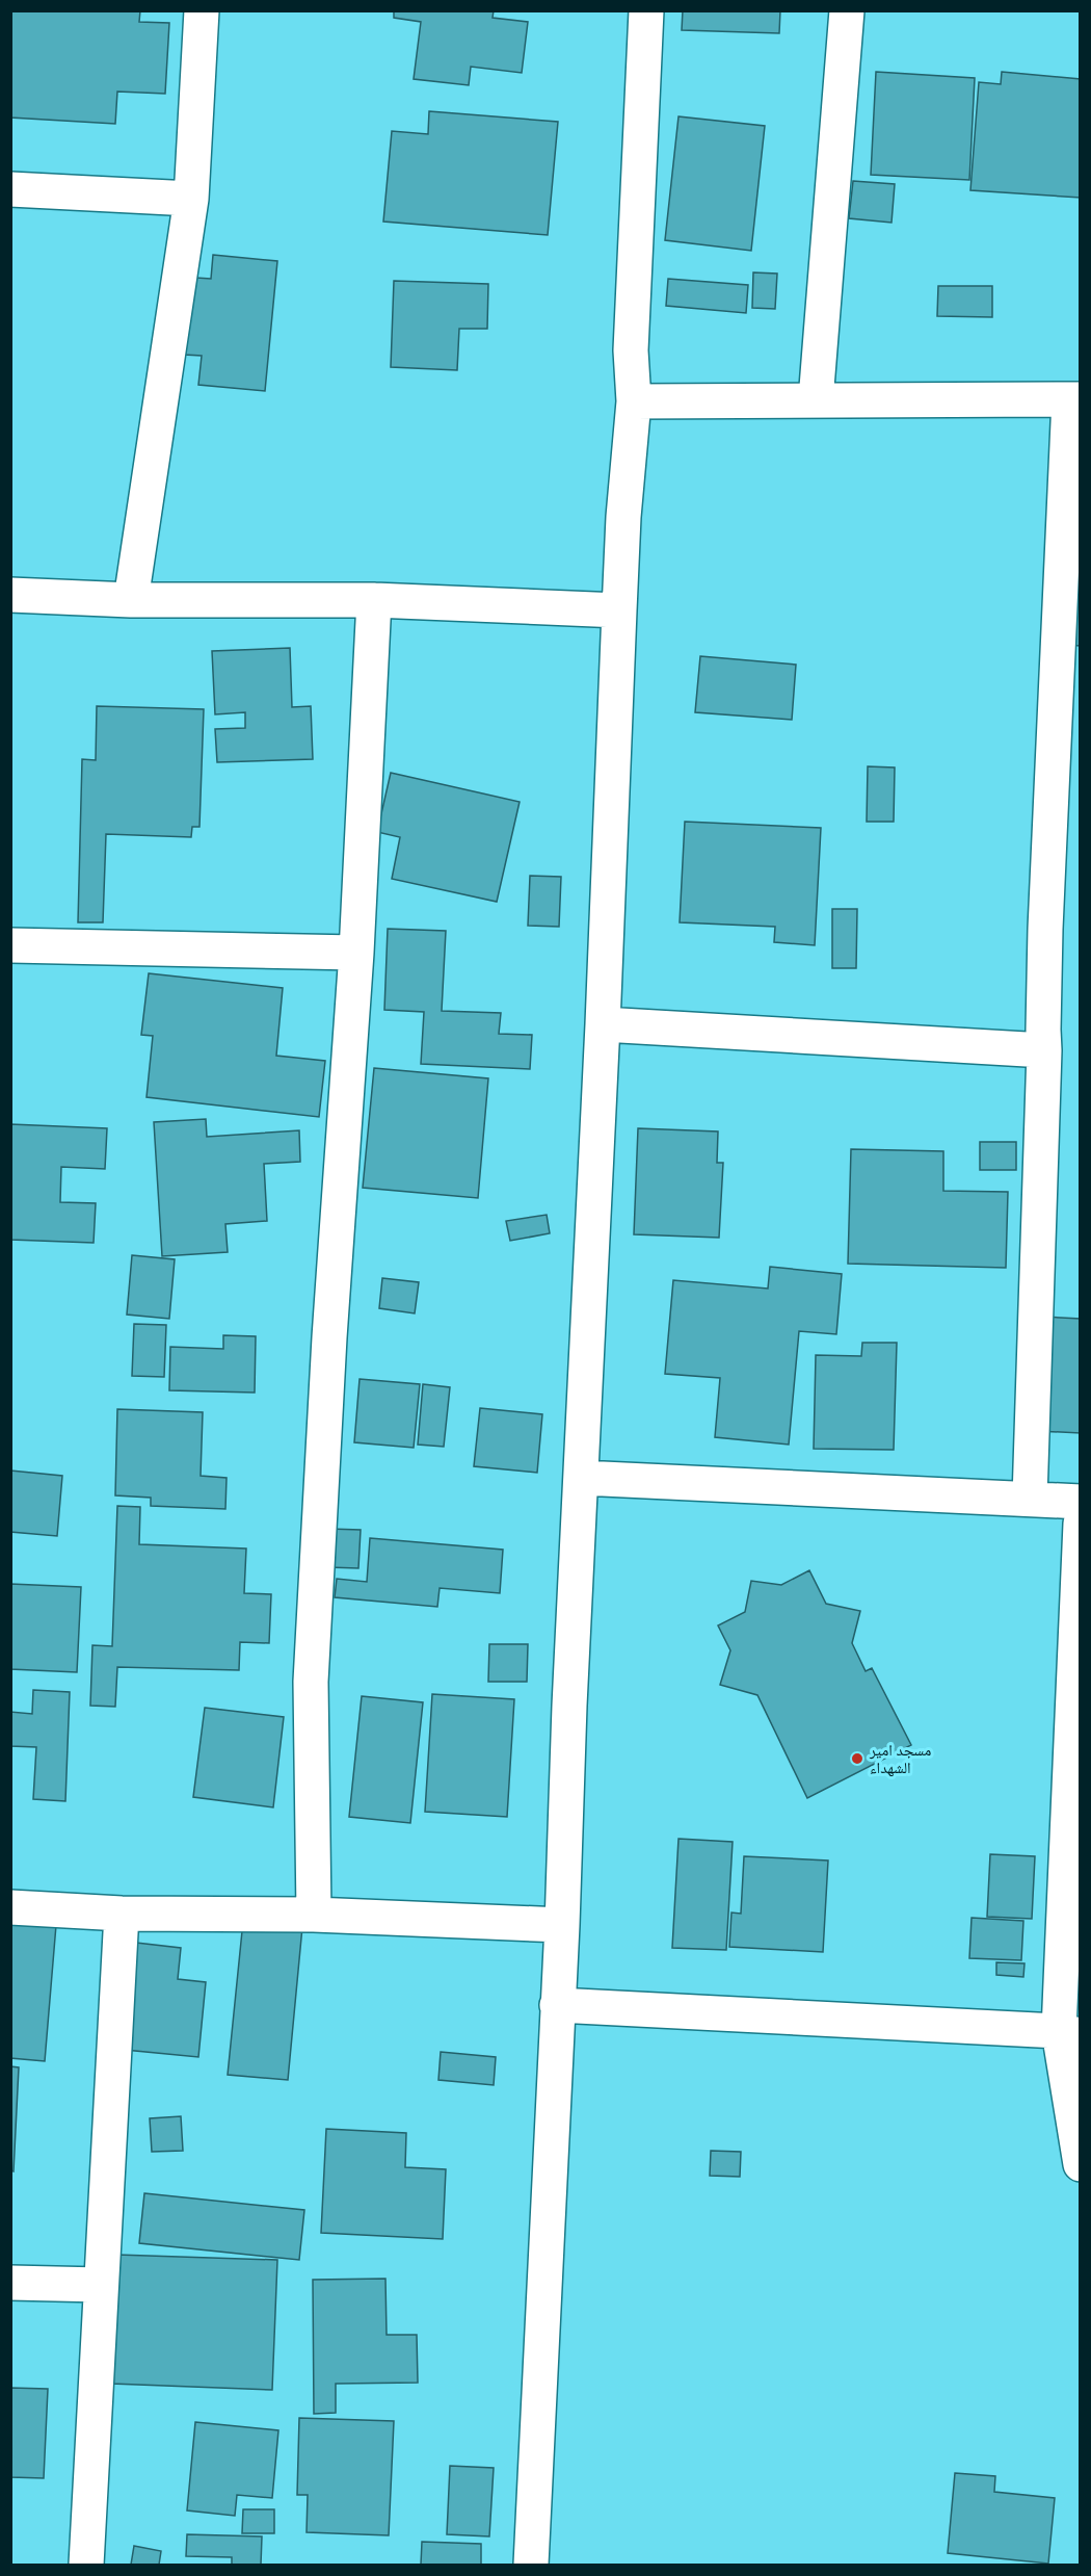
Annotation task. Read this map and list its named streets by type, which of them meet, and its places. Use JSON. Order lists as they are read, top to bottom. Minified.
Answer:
{"places":["مسجد امير الشهداء"]}
